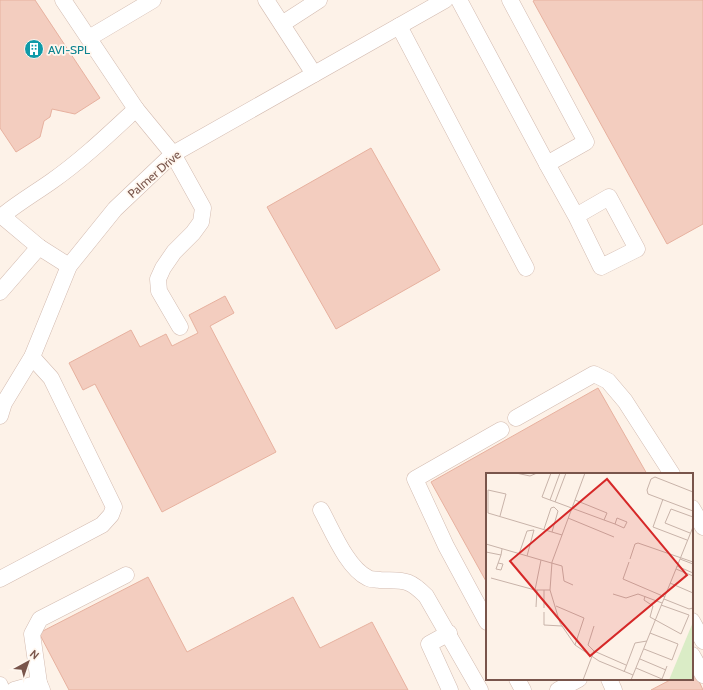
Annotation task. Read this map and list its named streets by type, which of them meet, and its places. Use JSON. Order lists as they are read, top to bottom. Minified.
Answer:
{"streets":{"street":["Palmer Drive"]},"places":{"building":["AVI-SPL"]},"north":"top right"}
